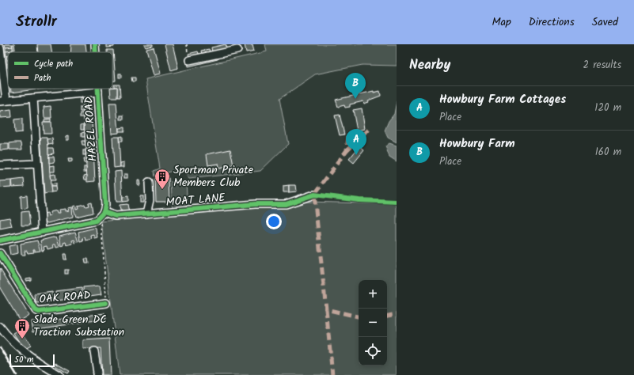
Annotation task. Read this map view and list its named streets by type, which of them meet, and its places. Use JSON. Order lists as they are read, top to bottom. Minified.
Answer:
{"streets":{"street":["HAZEL ROAD","MOAT LANE","OAK ROAD"]},"crossings":[["HAZEL ROAD","MOAT LANE"]],"places":{"building":["Sportman Private Members Club","Slade Green DC Traction Substation"]},"legend":["Cycle path","Path"],"scale_bar":"50 m","page":{"header":"Strollr","nav":["Map","Directions","Saved"],"heading":["Nearby","2 results"],"pins":["B","A"],"list":[{"mark":"A","name":"Howbury Farm Cottages","note":"Place","value":"120 m"},{"mark":"B","name":"Howbury Farm","note":"Place","value":"160 m"}],"map_buttons":["+","−"],"scale":"50 m"}}
